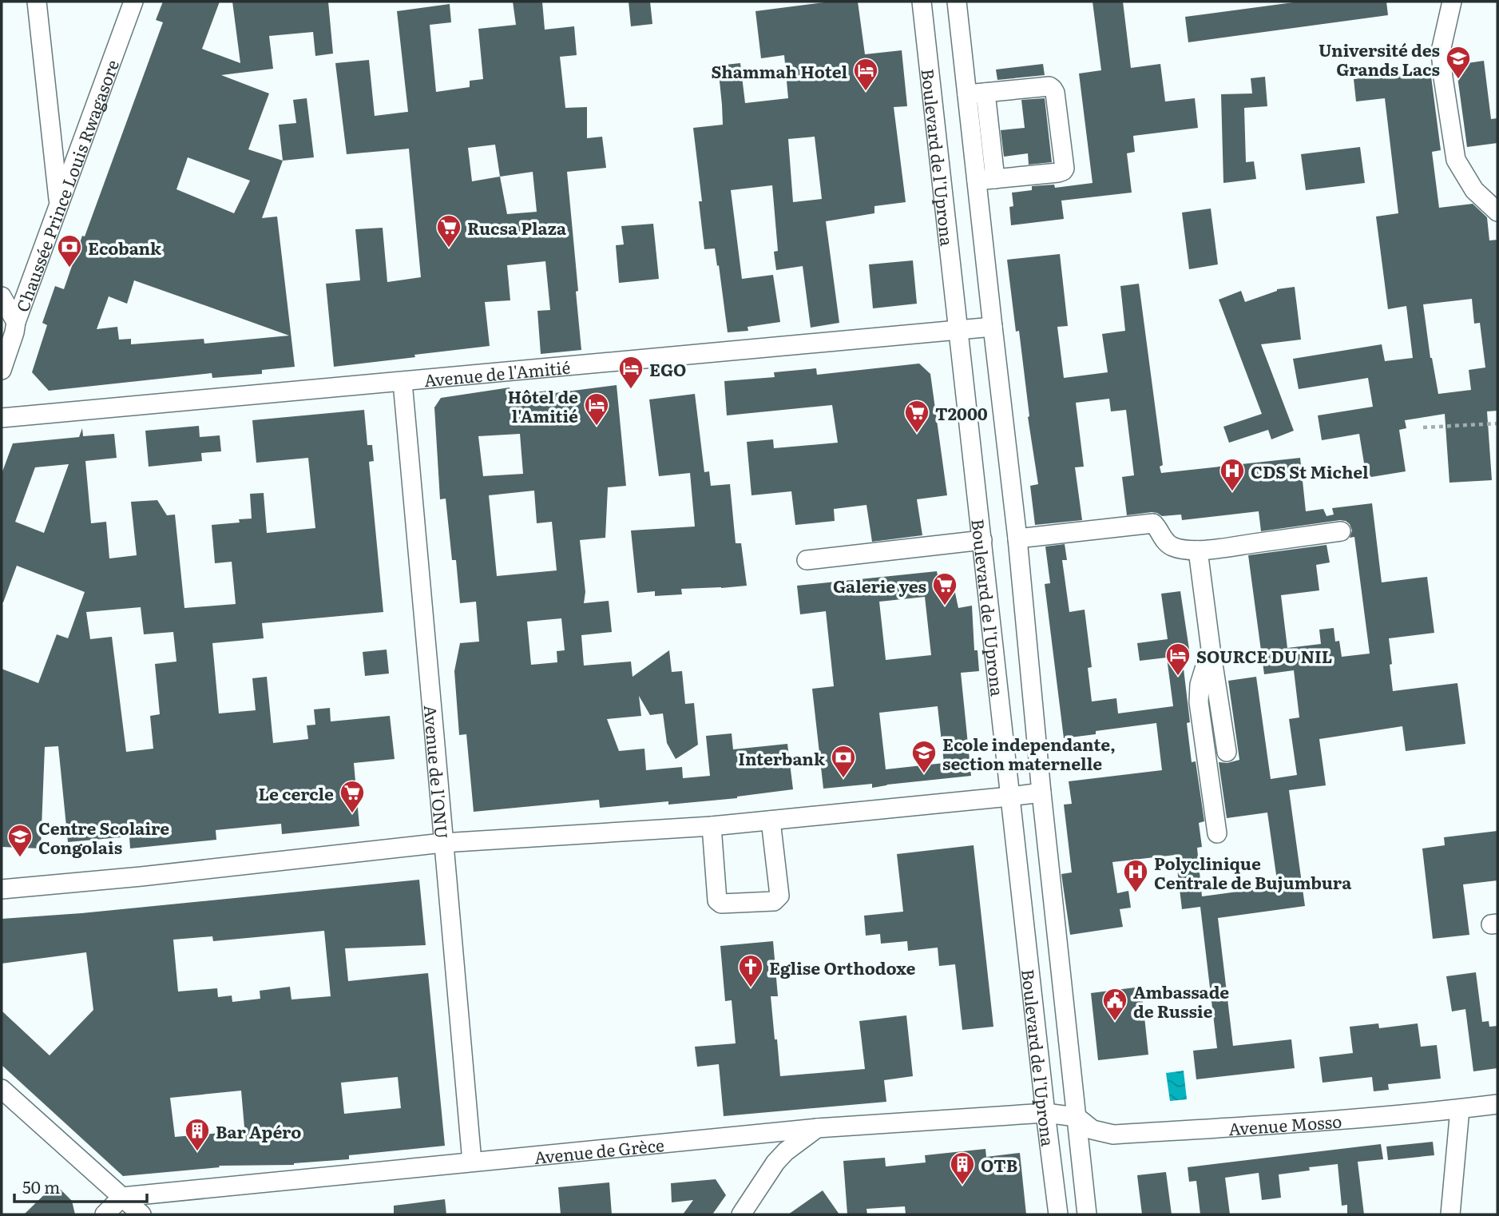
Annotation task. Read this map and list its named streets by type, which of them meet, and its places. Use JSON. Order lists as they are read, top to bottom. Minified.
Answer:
{"streets":{"street":["Boulevard de l'Uprona","Chaussée Prince Louis Rwagasore","Avenue de l'Amitié","Avenue de l'ONU","Avenue Mosso","Avenue de Grèce"]},"crossings":[["Boulevard de l'Uprona","Avenue de l'Amitié"],["Boulevard de l'Uprona","Avenue Mosso"],["Boulevard de l'Uprona","Avenue de Grèce"],["Avenue de l'Amitié","Avenue de l'ONU"],["Avenue de l'ONU","Avenue de Grèce"],["Avenue Mosso","Avenue de Grèce"]],"places":{"school or university":["Université des Grands Lacs","Ecole independante, section maternelle","Centre Scolaire Congolais"],"hotel":["Shammah Hotel","EGO","Hôtel de l'Amitié","SOURCE DU NIL"],"supermarket":["Rucsa Plaza","T2000","Galerie yes","Le cercle"],"bank":["Ecobank","Interbank"],"hospital":["CDS St Michel","Polyclinique Centrale de Bujumbura"],"church":["Eglise Orthodoxe"],"public building":["Ambassade de Russie"],"building":["Bar Apéro","OTB"]},"scale_bar":"50 m"}
